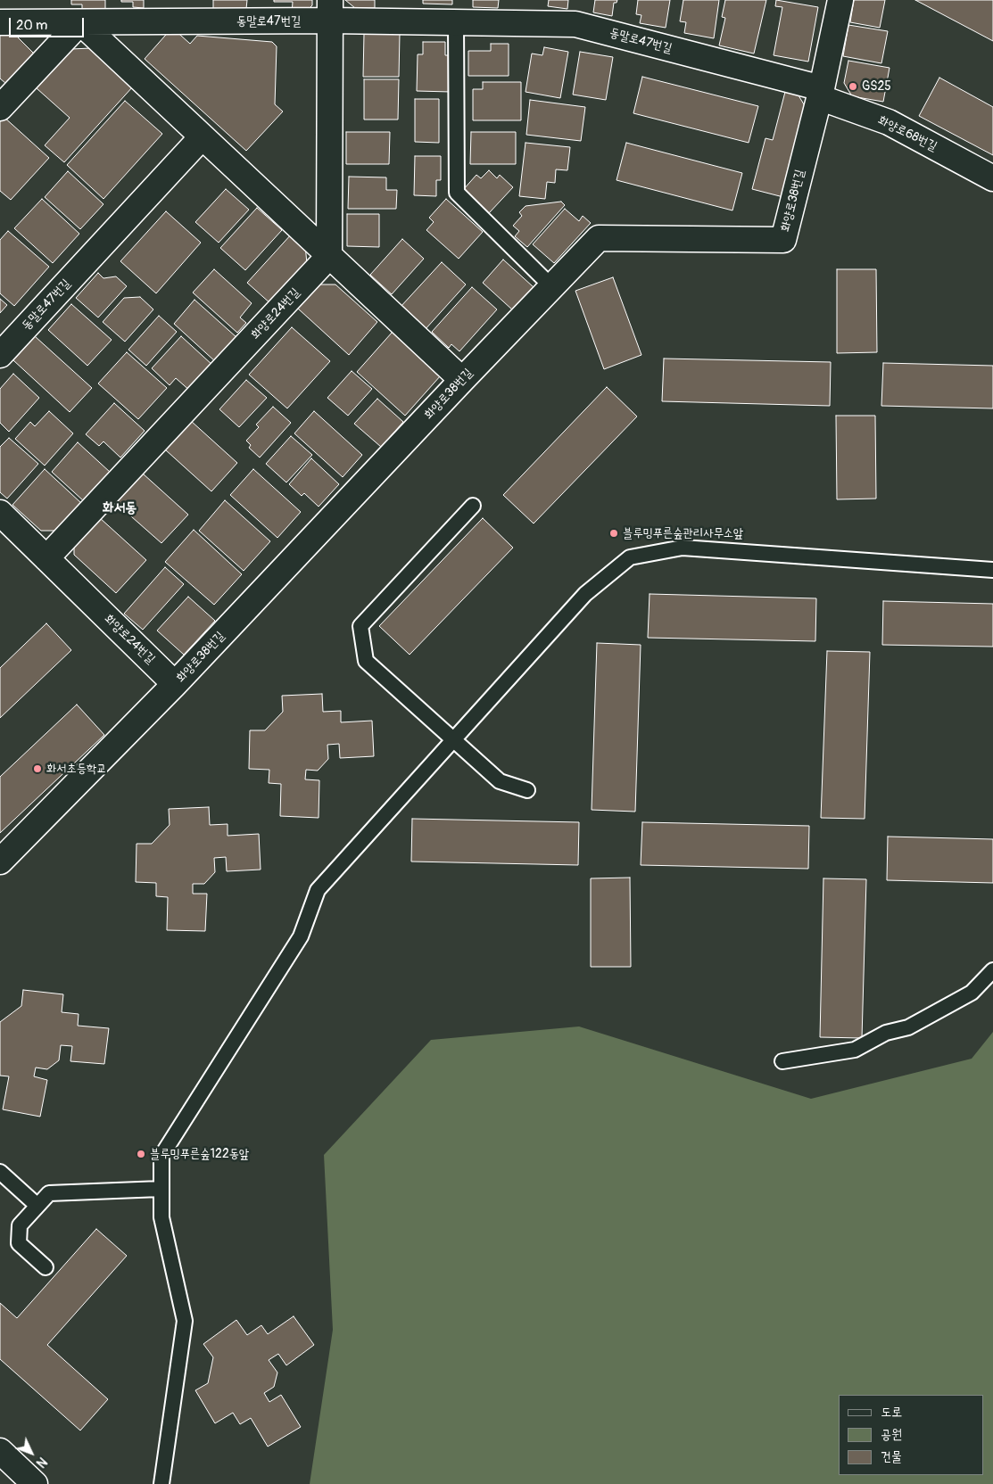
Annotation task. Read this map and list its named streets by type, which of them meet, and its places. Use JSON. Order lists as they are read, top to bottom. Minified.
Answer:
{"streets":{"street":["동말로47번길","화양로68번길","화양로38번길","화양로24번길"]},"crossings":[["동말로47번길","화양로68번길"],["동말로47번길","화양로38번길"],["화양로68번길","화양로38번길"],["화양로38번길","화양로24번길"]],"districts":["화서동"],"places":["GS25","블루밍푸른숲관리사무소앞","화서초등학교","블루밍푸른숲122동앞"],"legend":["도로","공원","건물"],"scale_bar":"20 m","north":"bottom right"}
